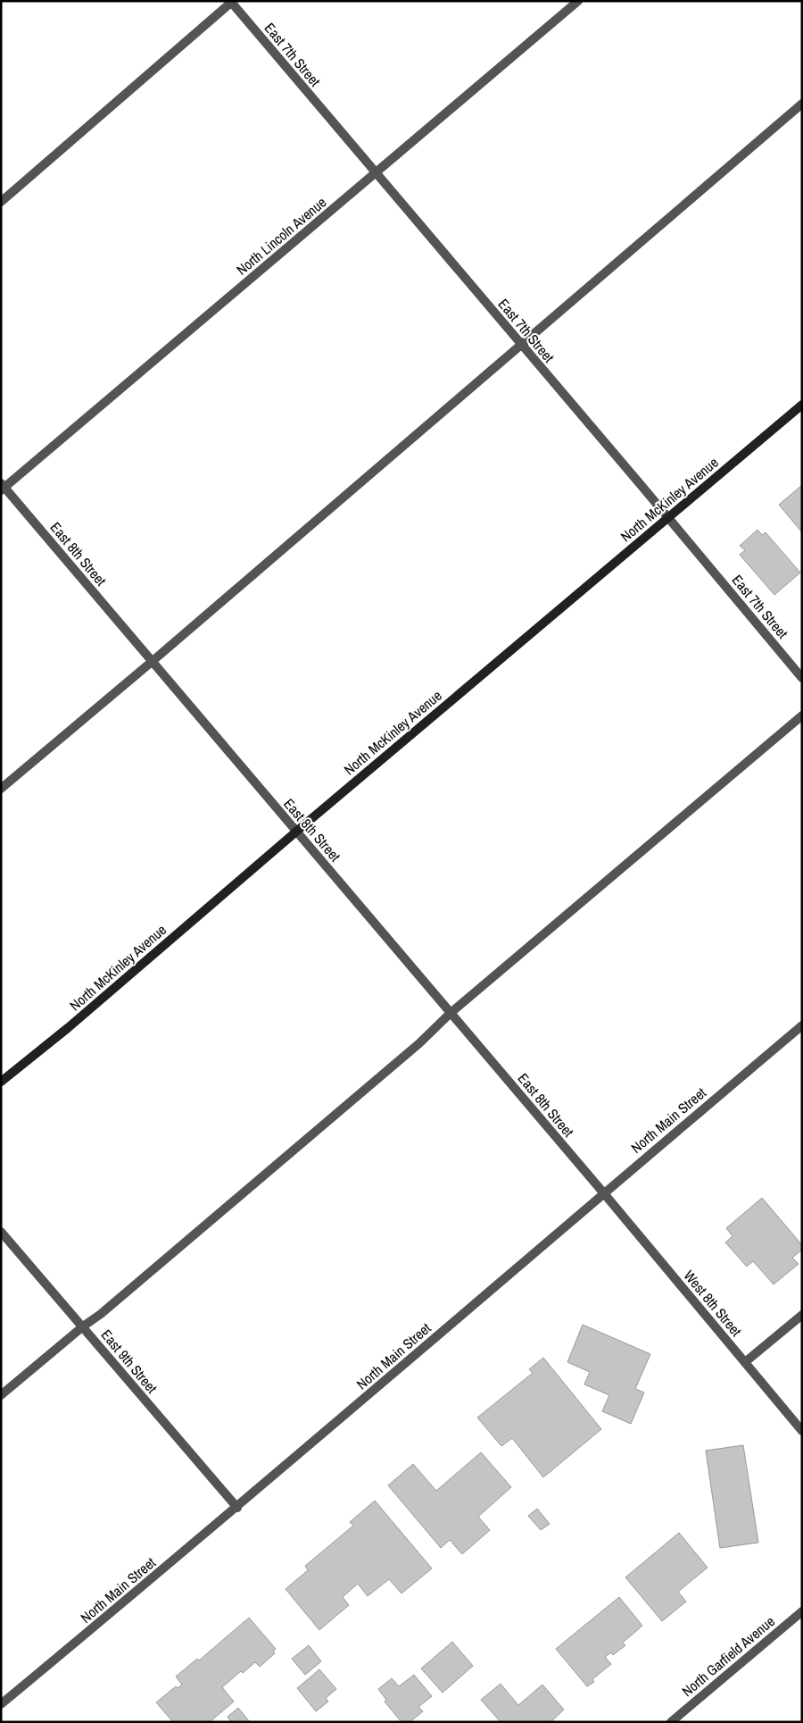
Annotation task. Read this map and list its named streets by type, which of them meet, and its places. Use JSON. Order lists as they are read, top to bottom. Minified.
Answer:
{"streets":{"main road":["North McKinley Avenue"],"street":["East 7th Street","North Lincoln Avenue","East 8th Street","North Main Street","West 8th Street","East 9th Street","North Garfield Avenue"]},"crossings":[["East 7th Street","North Lincoln Avenue"],["East 7th Street","North McKinley Avenue"],["North Lincoln Avenue","East 8th Street"],["North McKinley Avenue","East 8th Street"],["East 8th Street","North Main Street"],["East 8th Street","West 8th Street"],["North Main Street","West 8th Street"],["North Main Street","East 9th Street"]]}
